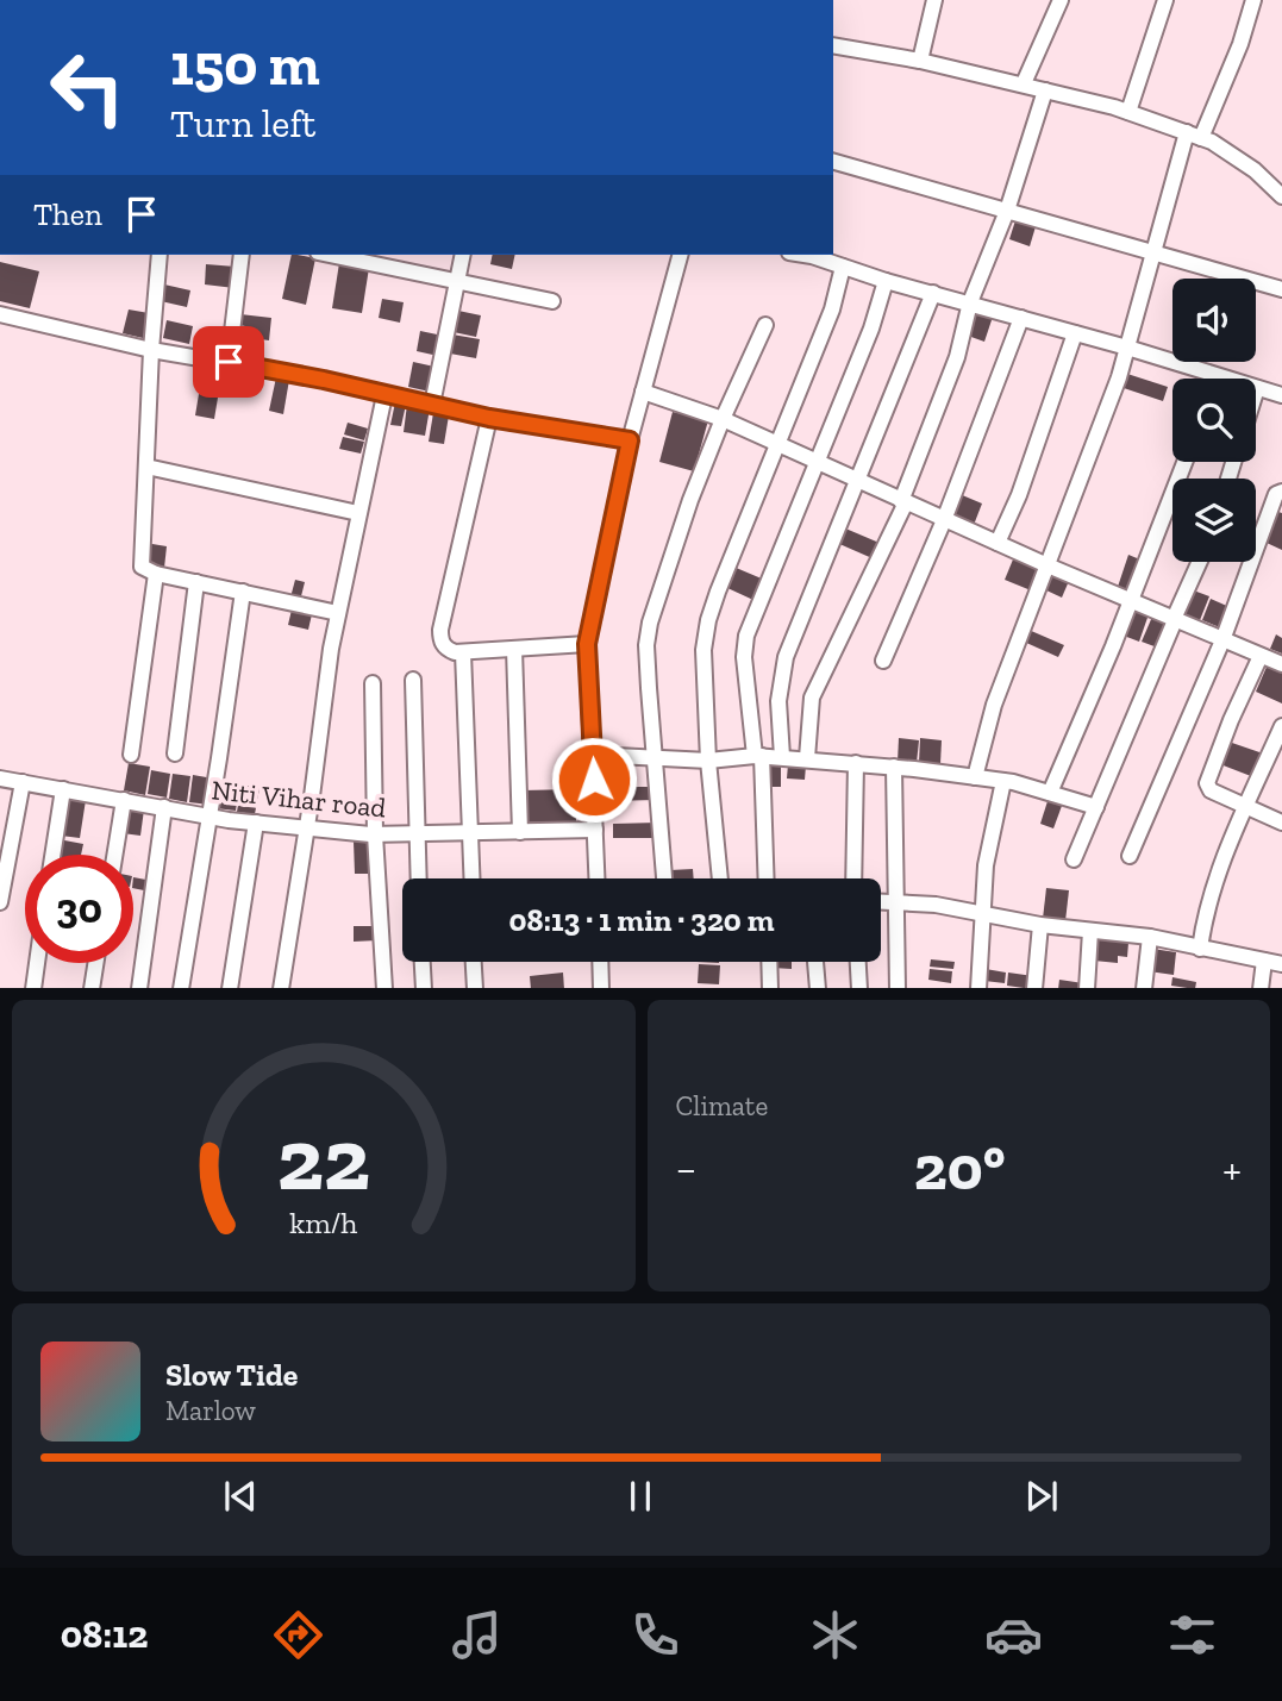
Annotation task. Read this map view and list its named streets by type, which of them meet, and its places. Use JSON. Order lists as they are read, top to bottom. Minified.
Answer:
{"streets":{"street":["Niti Vihar road"]},"page":{"turn":["150 m","Turn left"],"then":"Then","limit":"30","trip":"08:13 · 1 min · 320 m","tile":"Climate","heat":["−","20°","+"],"song":["Slow Tide","Marlow"],"tabs":"08:12","gauge":["22","km/h"]}}
